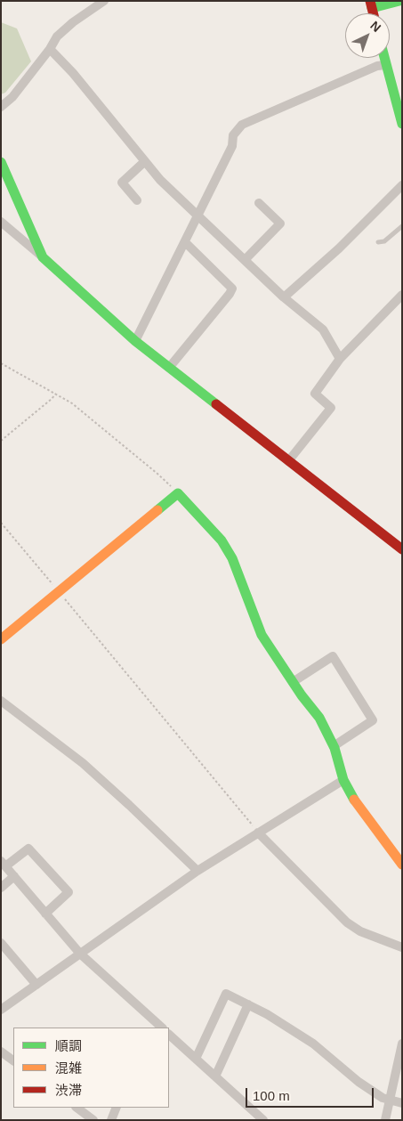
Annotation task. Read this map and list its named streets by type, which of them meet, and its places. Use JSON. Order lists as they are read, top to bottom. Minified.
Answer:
{"legend":["順調","混雑","渋滞"],"scale_bar":"100 m","north":"top right"}
